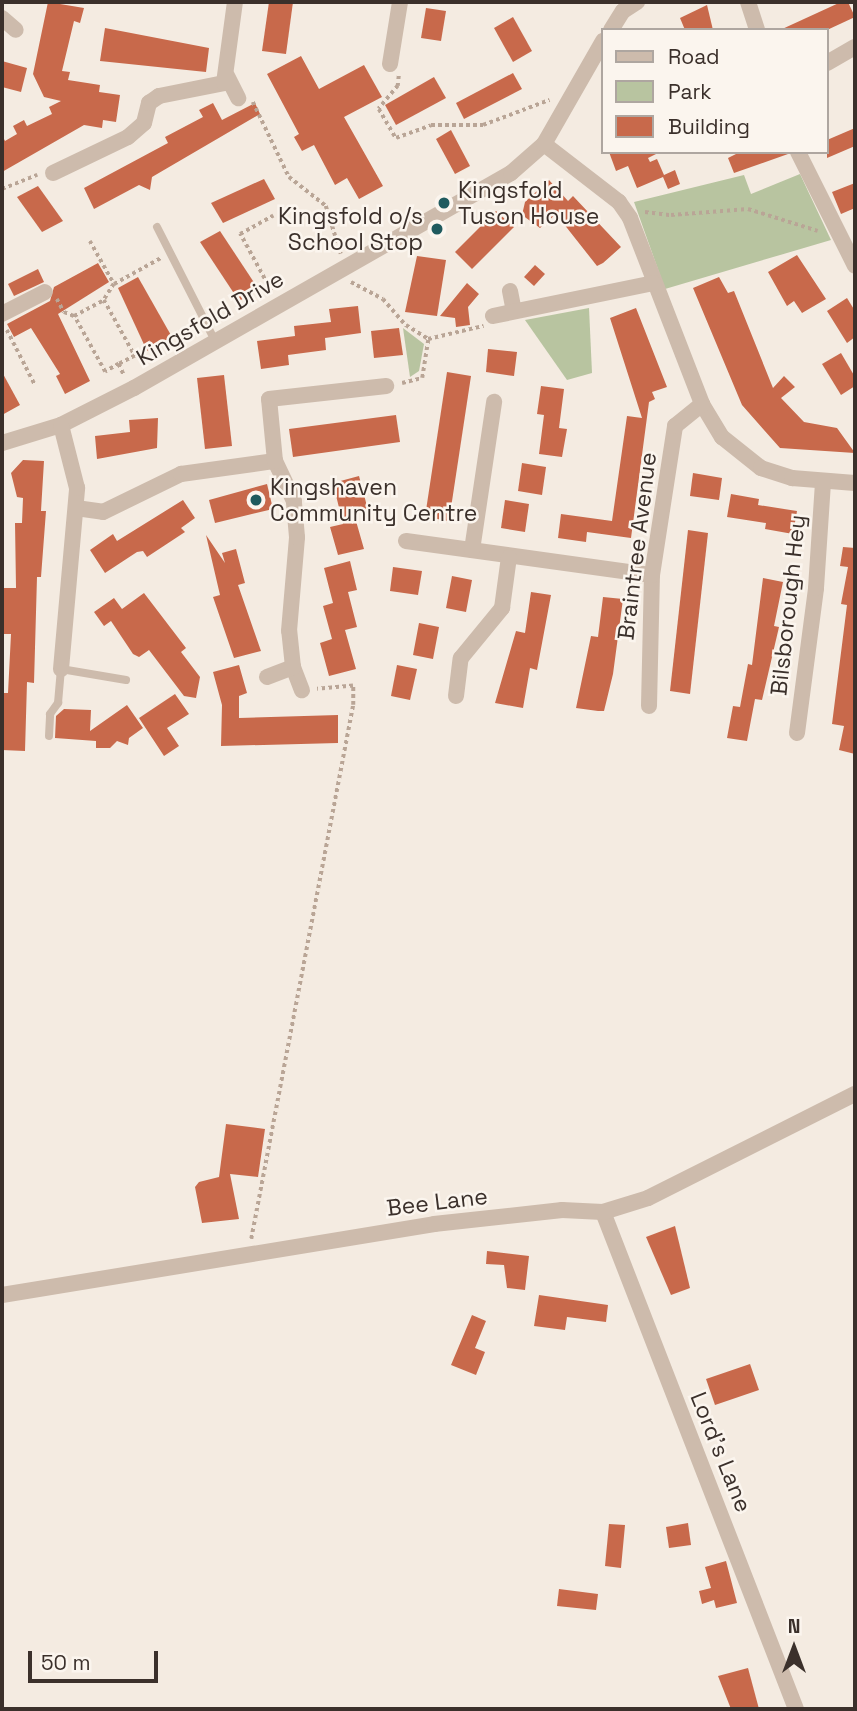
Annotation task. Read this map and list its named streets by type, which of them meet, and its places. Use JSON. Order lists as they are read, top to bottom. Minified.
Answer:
{"streets":{"street":["Kingsfold Drive","Braintree Avenue","Bilsborough Hey","Bee Lane","Lord's Lane"]},"crossings":[["Bee Lane","Lord's Lane"]],"places":["Kingsfold Tuson House","Kingsfold o/s School Stop","Kingshaven Community Centre"],"legend":["Road","Park","Building"],"scale_bar":"50 m","north":"top"}
